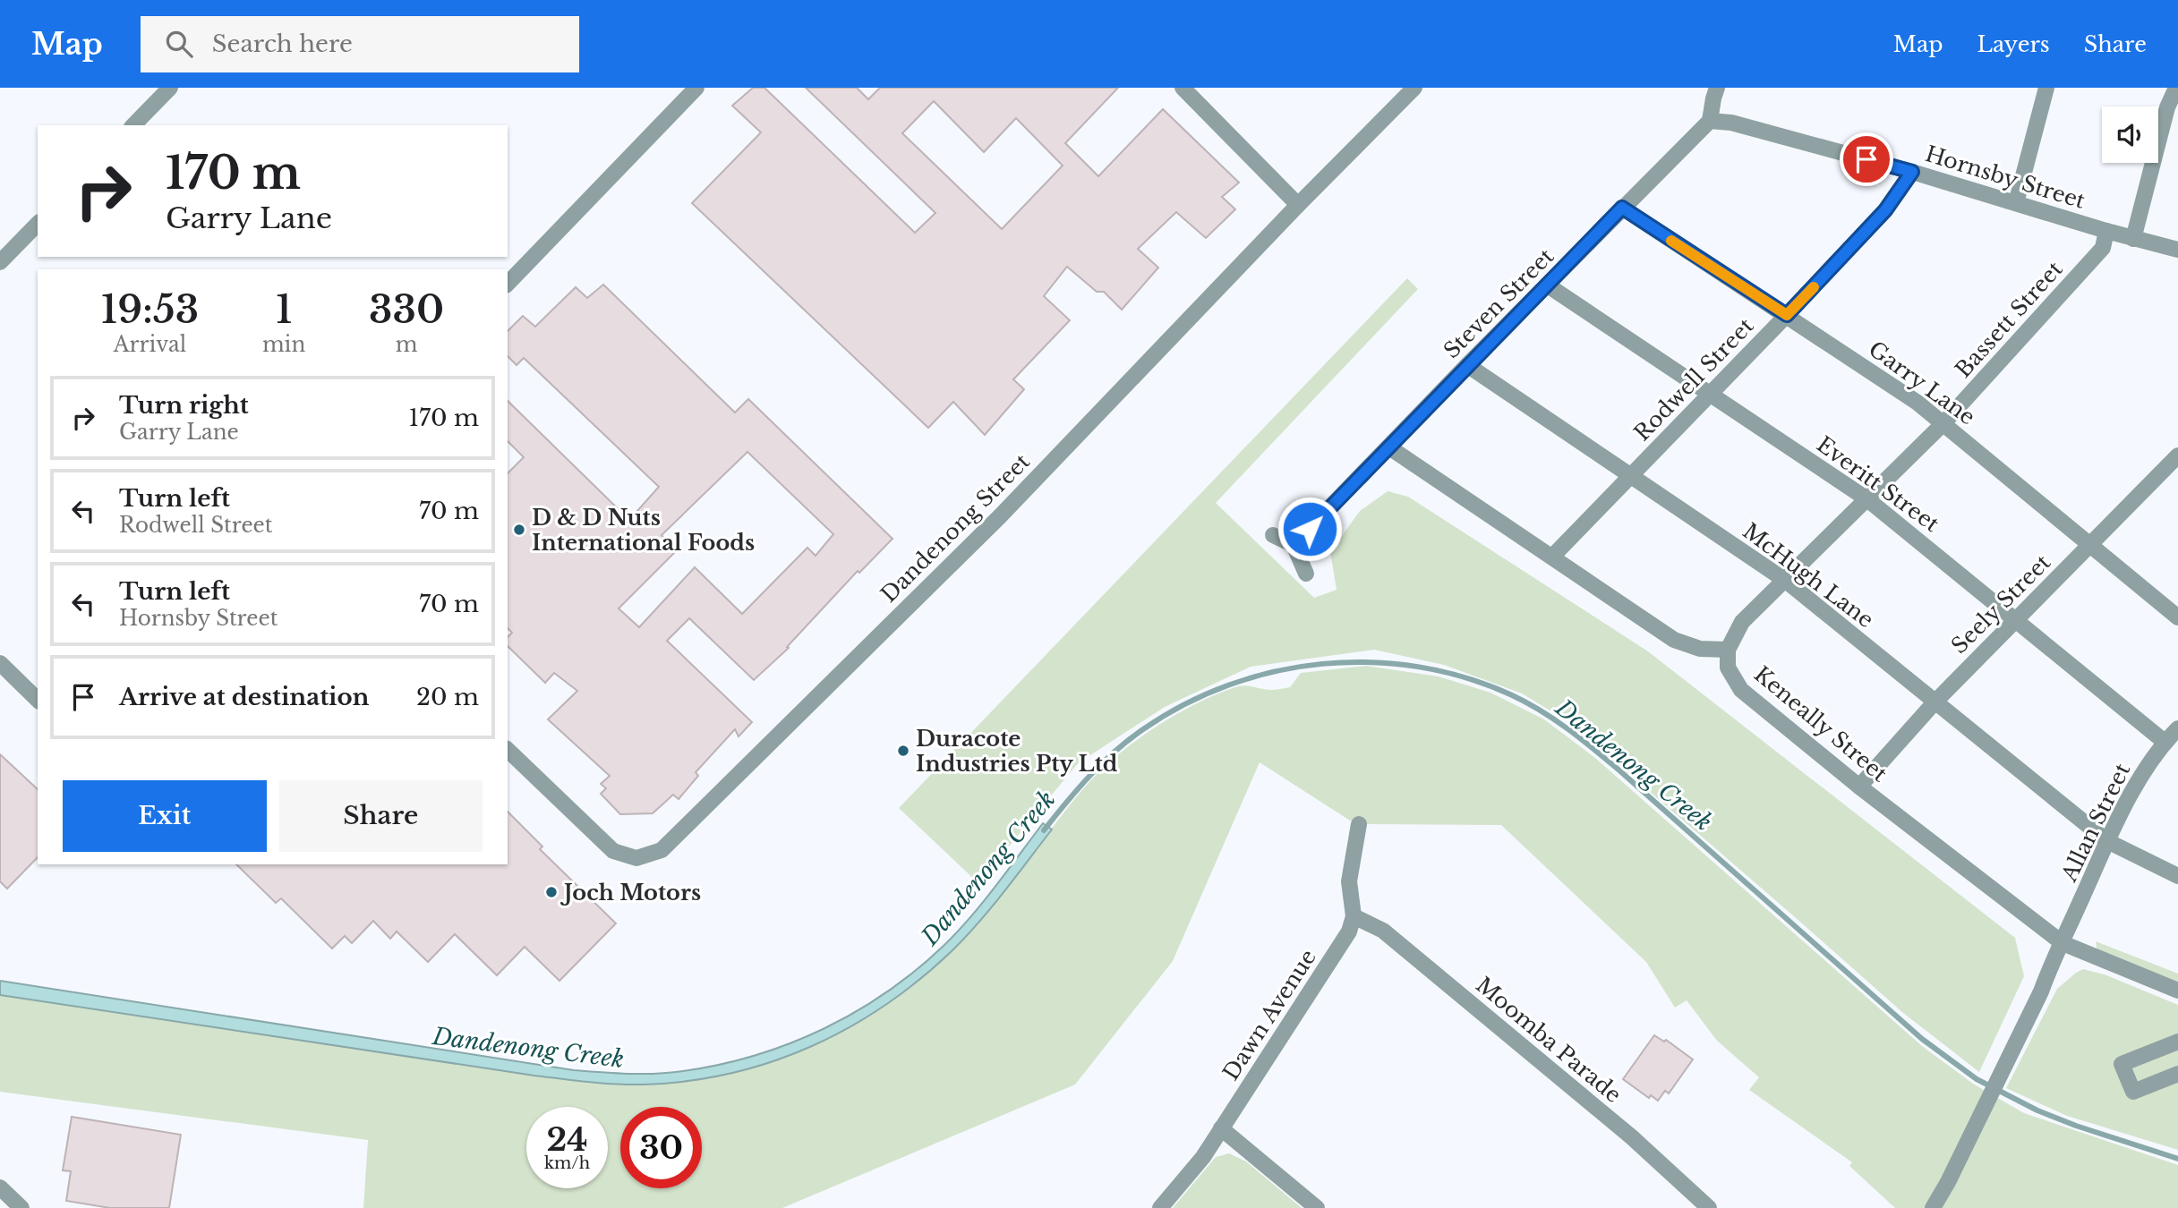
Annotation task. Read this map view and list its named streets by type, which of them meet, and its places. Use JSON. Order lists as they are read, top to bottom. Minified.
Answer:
{"streets":{"street":["Hornsby Street","Steven Street","Bassett Street","Rodwell Street","Garry Lane","Everitt Street","Dandenong Street","McHugh Lane","Seely Street","Keneally Street","Allan Street","Dawn Avenue","Moomba Parade"]},"crossings":[["Hornsby Street","Steven Street"],["Hornsby Street","Bassett Street"],["Hornsby Street","Rodwell Street"],["Steven Street","Garry Lane"],["Steven Street","Everitt Street"],["Steven Street","McHugh Lane"],["Bassett Street","Garry Lane"],["Bassett Street","Everitt Street"],["Bassett Street","McHugh Lane"],["Bassett Street","Keneally Street"],["Rodwell Street","Garry Lane"],["Rodwell Street","Everitt Street"],["Rodwell Street","McHugh Lane"],["Garry Lane","Seely Street"],["Everitt Street","Seely Street"],["Everitt Street","Allan Street"],["McHugh Lane","Seely Street"],["McHugh Lane","Allan Street"],["Seely Street","Keneally Street"],["Keneally Street","Allan Street"],["Dawn Avenue","Moomba Parade"]],"water":["Dandenong Creek"],"places":["D & D Nuts International Foods","Duracote Industries Pty Ltd","Joch Motors"],"page":{"header":"Map","search":"Search here","nav":["Map","Layers","Share"],"turn":["170 m","Garry Lane"],"eta":["19:53","Arrival","1","min","330","m"],"list":[{"name":"Turn right","note":"Garry Lane","value":"170 m"},{"name":"Turn left","note":"Rodwell Street","value":"70 m"},{"name":"Turn left","note":"Hornsby Street","value":"70 m"},{"name":"Arrive at destination","value":"20 m"}],"buttons":["Exit","Share"],"speed":"24 km/h","limit":"30"}}
